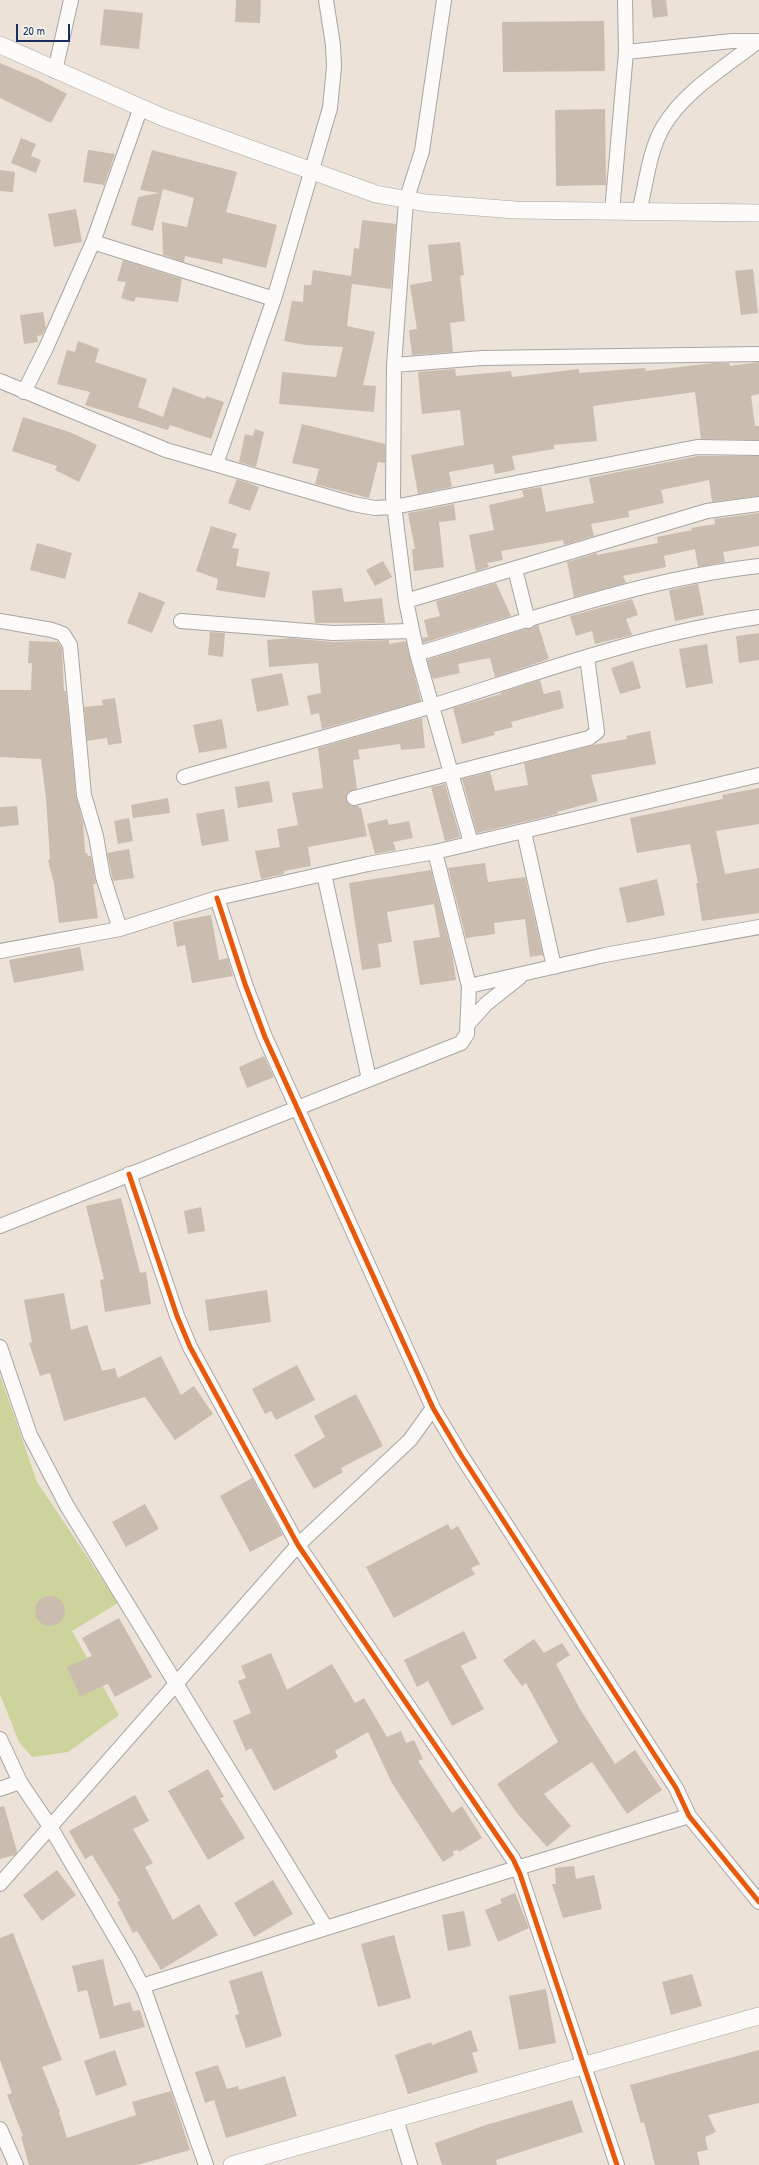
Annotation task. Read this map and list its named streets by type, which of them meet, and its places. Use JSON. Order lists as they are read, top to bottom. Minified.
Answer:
{"scale_bar":"20 m"}
